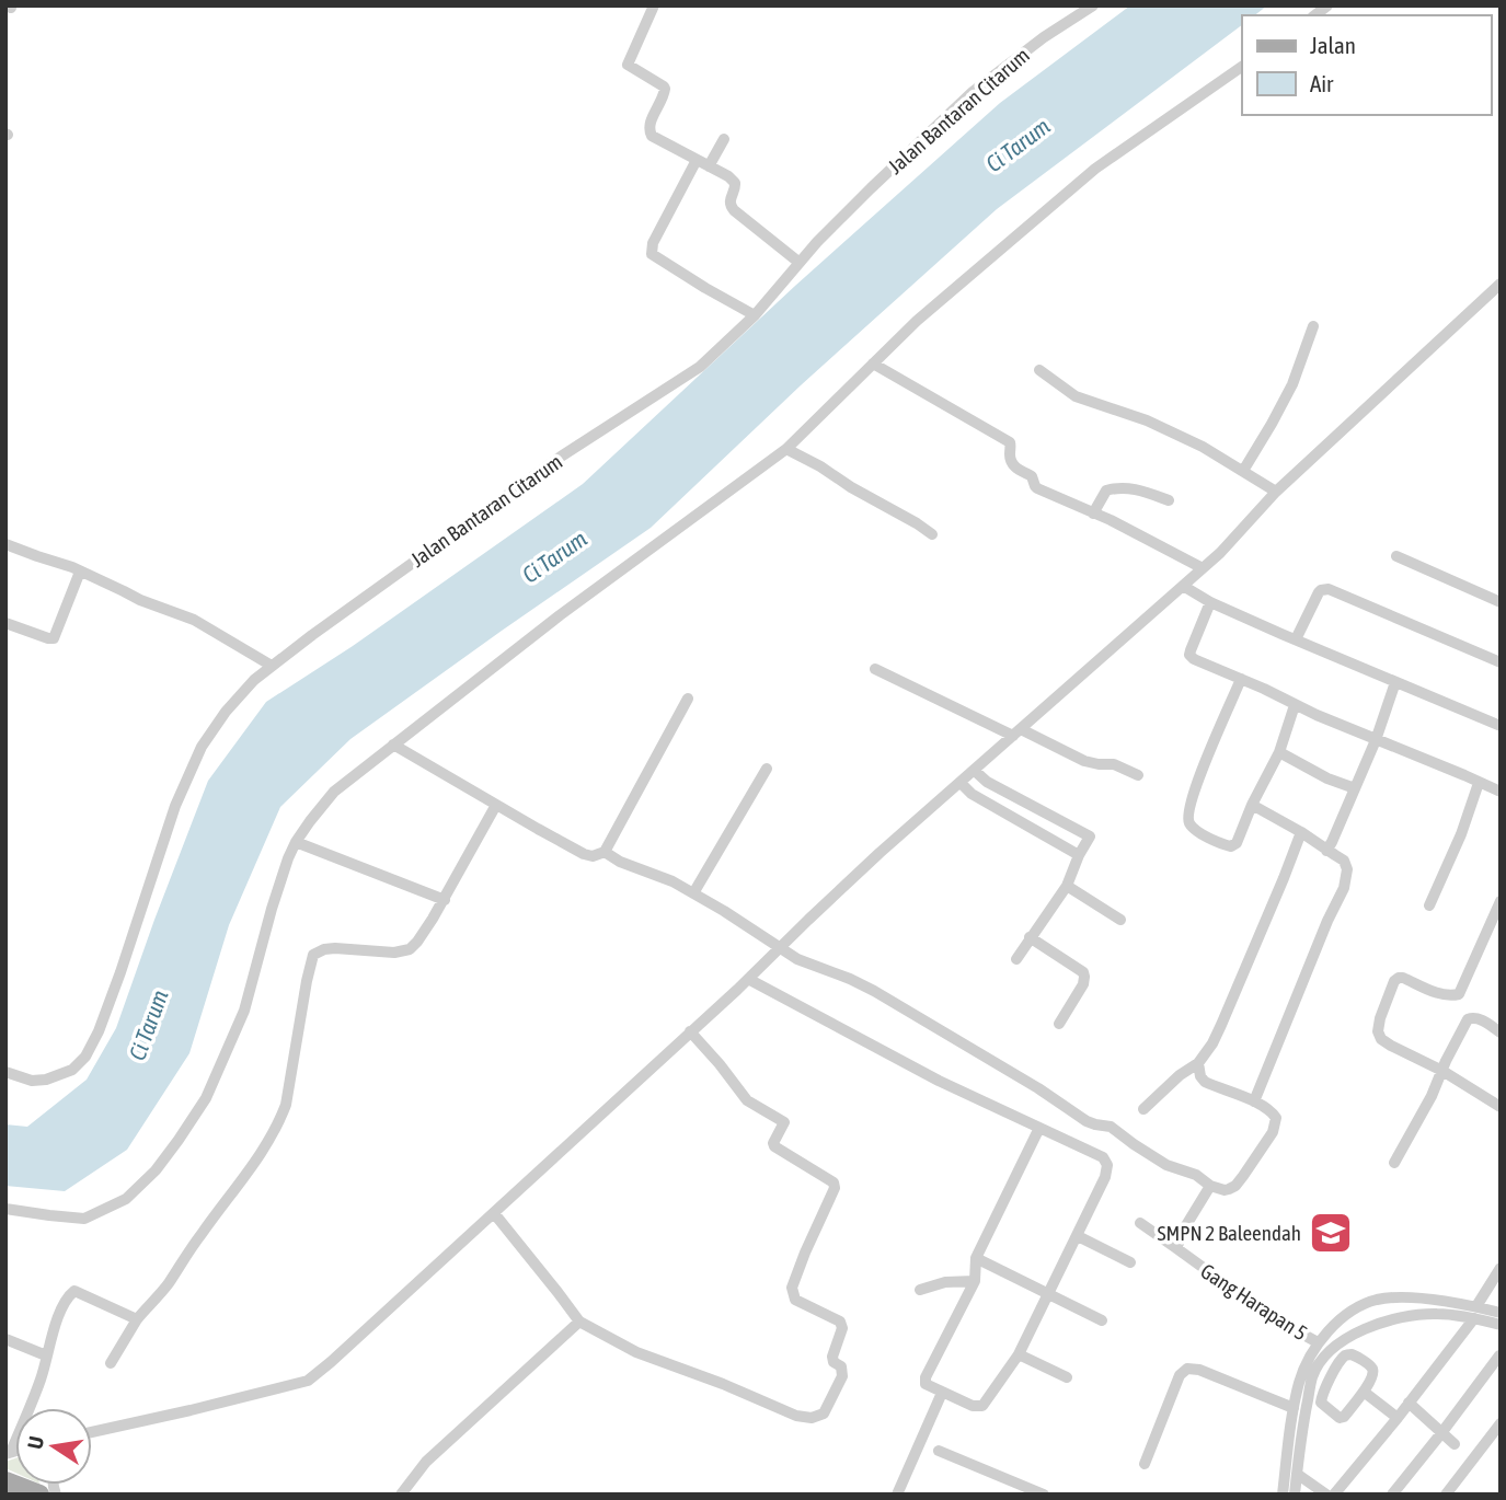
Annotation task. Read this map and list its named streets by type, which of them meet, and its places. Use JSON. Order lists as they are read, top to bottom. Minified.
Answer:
{"streets":{"street":["Jalan Bantaran Citarum","Gang Harapan 5"]},"water":["Ci Tarum"],"places":{"school or university":["SMPN 2 Baleendah"]},"legend":["Jalan","Air"],"north":"left"}
